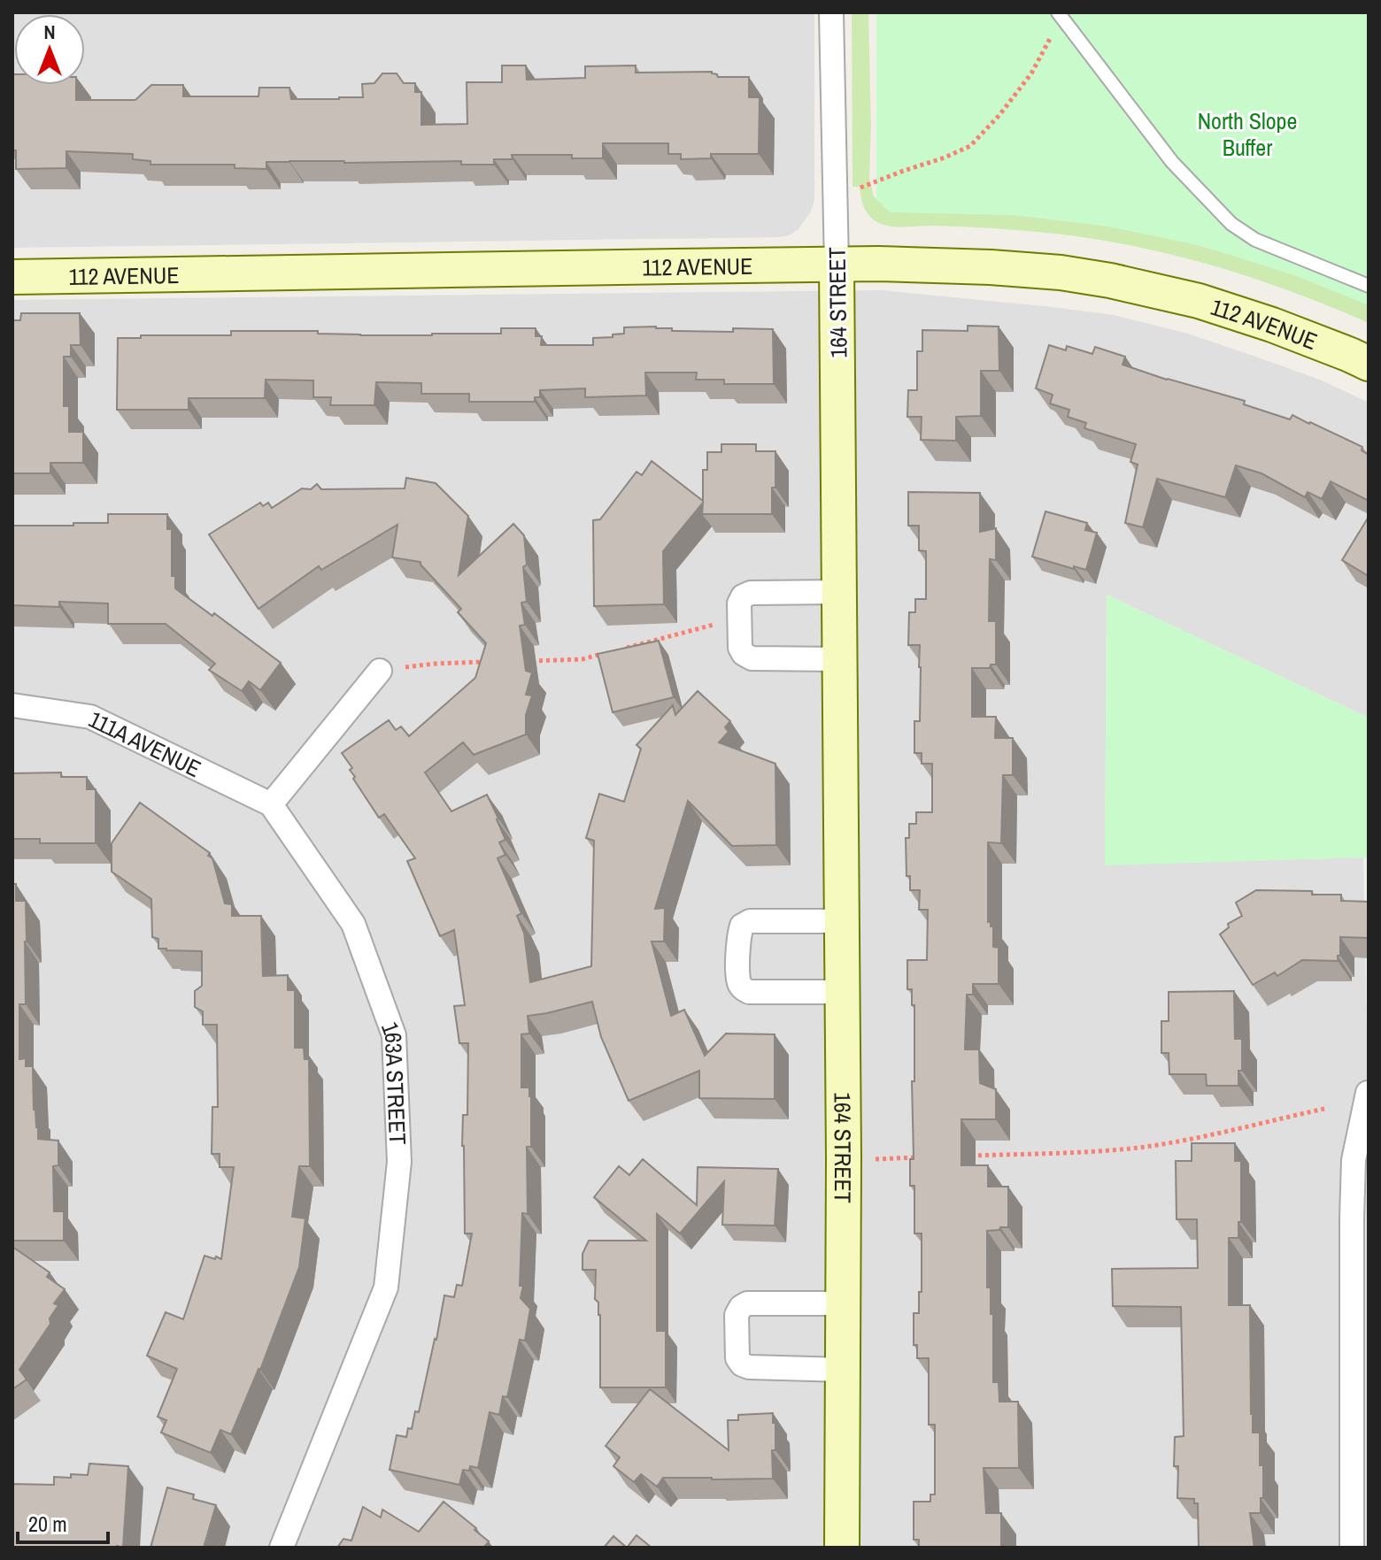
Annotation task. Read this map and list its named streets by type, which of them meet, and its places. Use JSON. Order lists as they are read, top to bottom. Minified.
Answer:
{"streets":{"street":["112 AVENUE","164 STREET","111A AVENUE","163A STREET"]},"crossings":[["112 AVENUE","164 STREET"],["111A AVENUE","163A STREET"]],"parks":["North Slope Buffer"],"scale_bar":"20 m","north":"top"}
